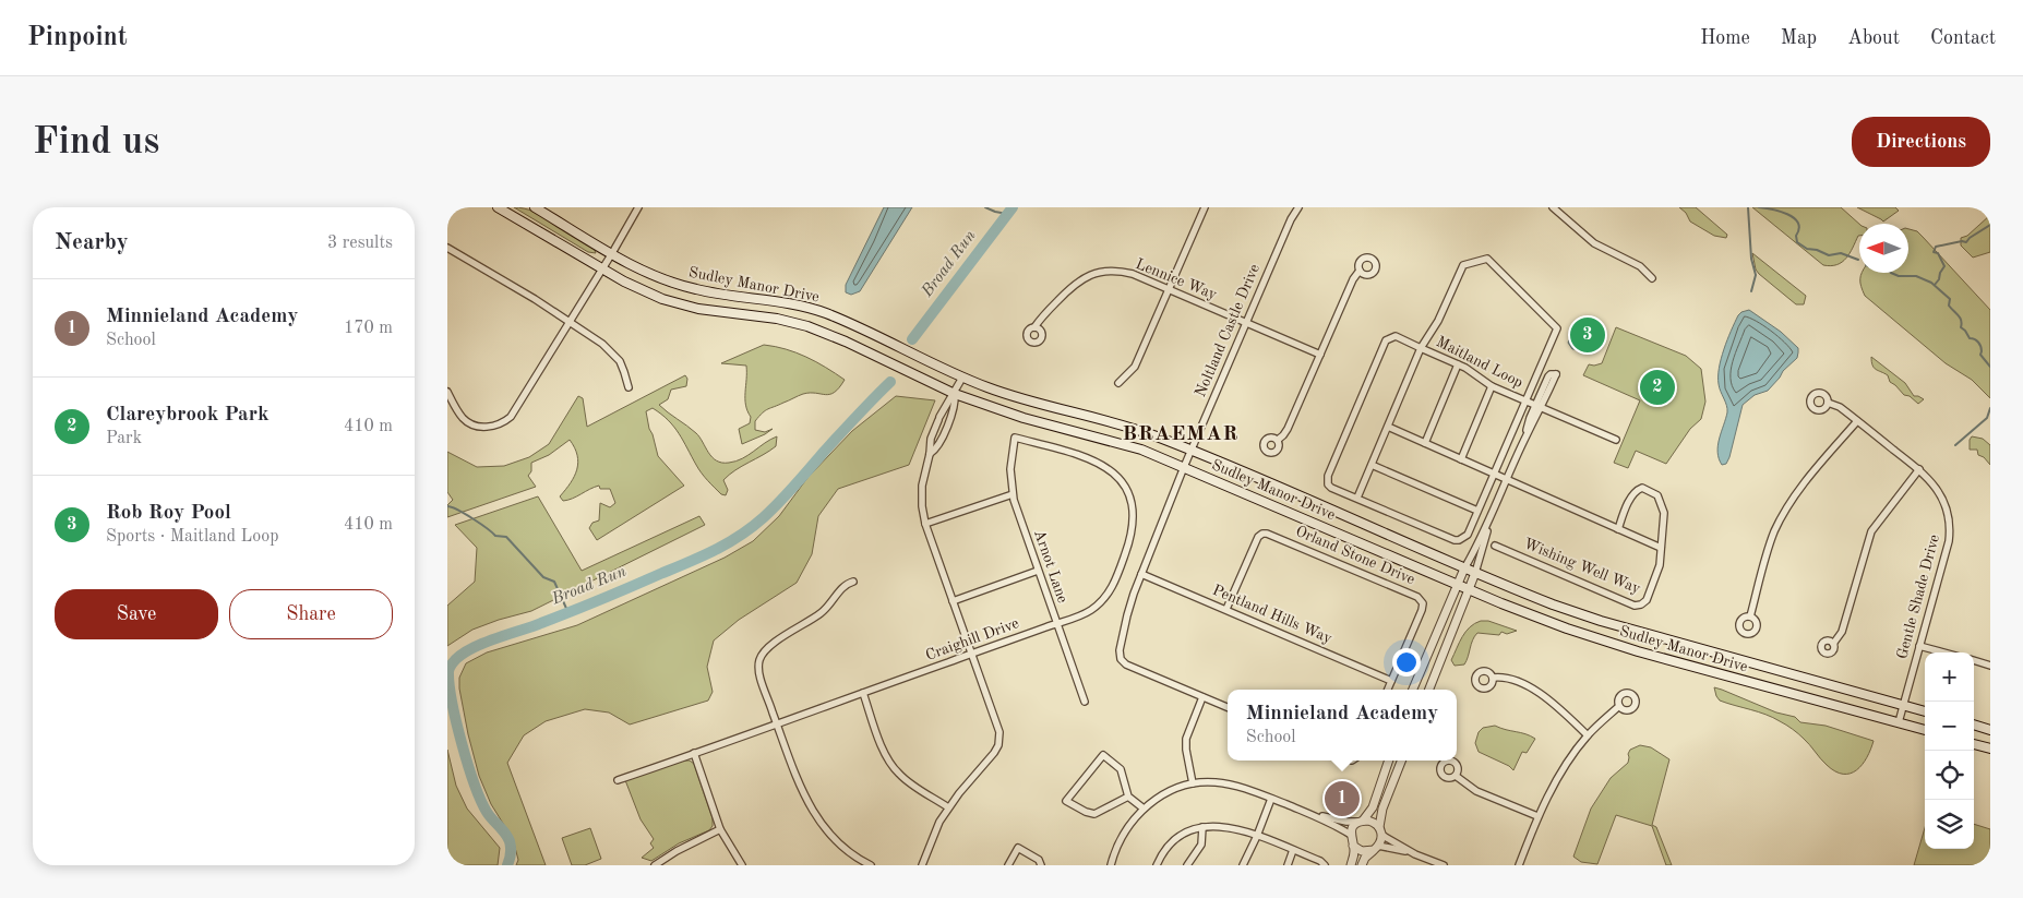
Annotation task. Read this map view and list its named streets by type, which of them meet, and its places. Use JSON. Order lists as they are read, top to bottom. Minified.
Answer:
{"streets":{"main road":["Sudley Manor Drive"],"street":["Lennice Way","Noltland Castle Drive","Maitland Loop","Orland Stone Drive","Arnot Lane","Wishing Well Way","Gentle Shade Drive","Pentland Hills Way","Craighill Drive"]},"crossings":[["Lennice Way","Noltland Castle Drive"],["Sudley Manor Drive","Noltland Castle Drive"],["Sudley Manor Drive","Gentle Shade Drive"],["Orland Stone Drive","Pentland Hills Way"],["Arnot Lane","Craighill Drive"]],"districts":["BRAEMAR"],"water":["Broad Run"],"north":"left","page":{"header":"Pinpoint","nav":["Home","Map","About","Contact"],"buttons":["Directions",["Save","Share"]],"title":"Find us","heading":["Nearby","3 results"],"list":[{"mark":"1","name":"Minnieland Academy","note":"School","value":"170 m"},{"mark":"2","name":"Clareybrook Park","note":"Park","value":"410 m"},{"mark":"3","name":"Rob Roy Pool","note":"Sports · Maitland Loop","value":"410 m"}],"pins":["3","2","1"],"map_buttons":["+","−"],"popup":["Minnieland Academy","School"]}}
